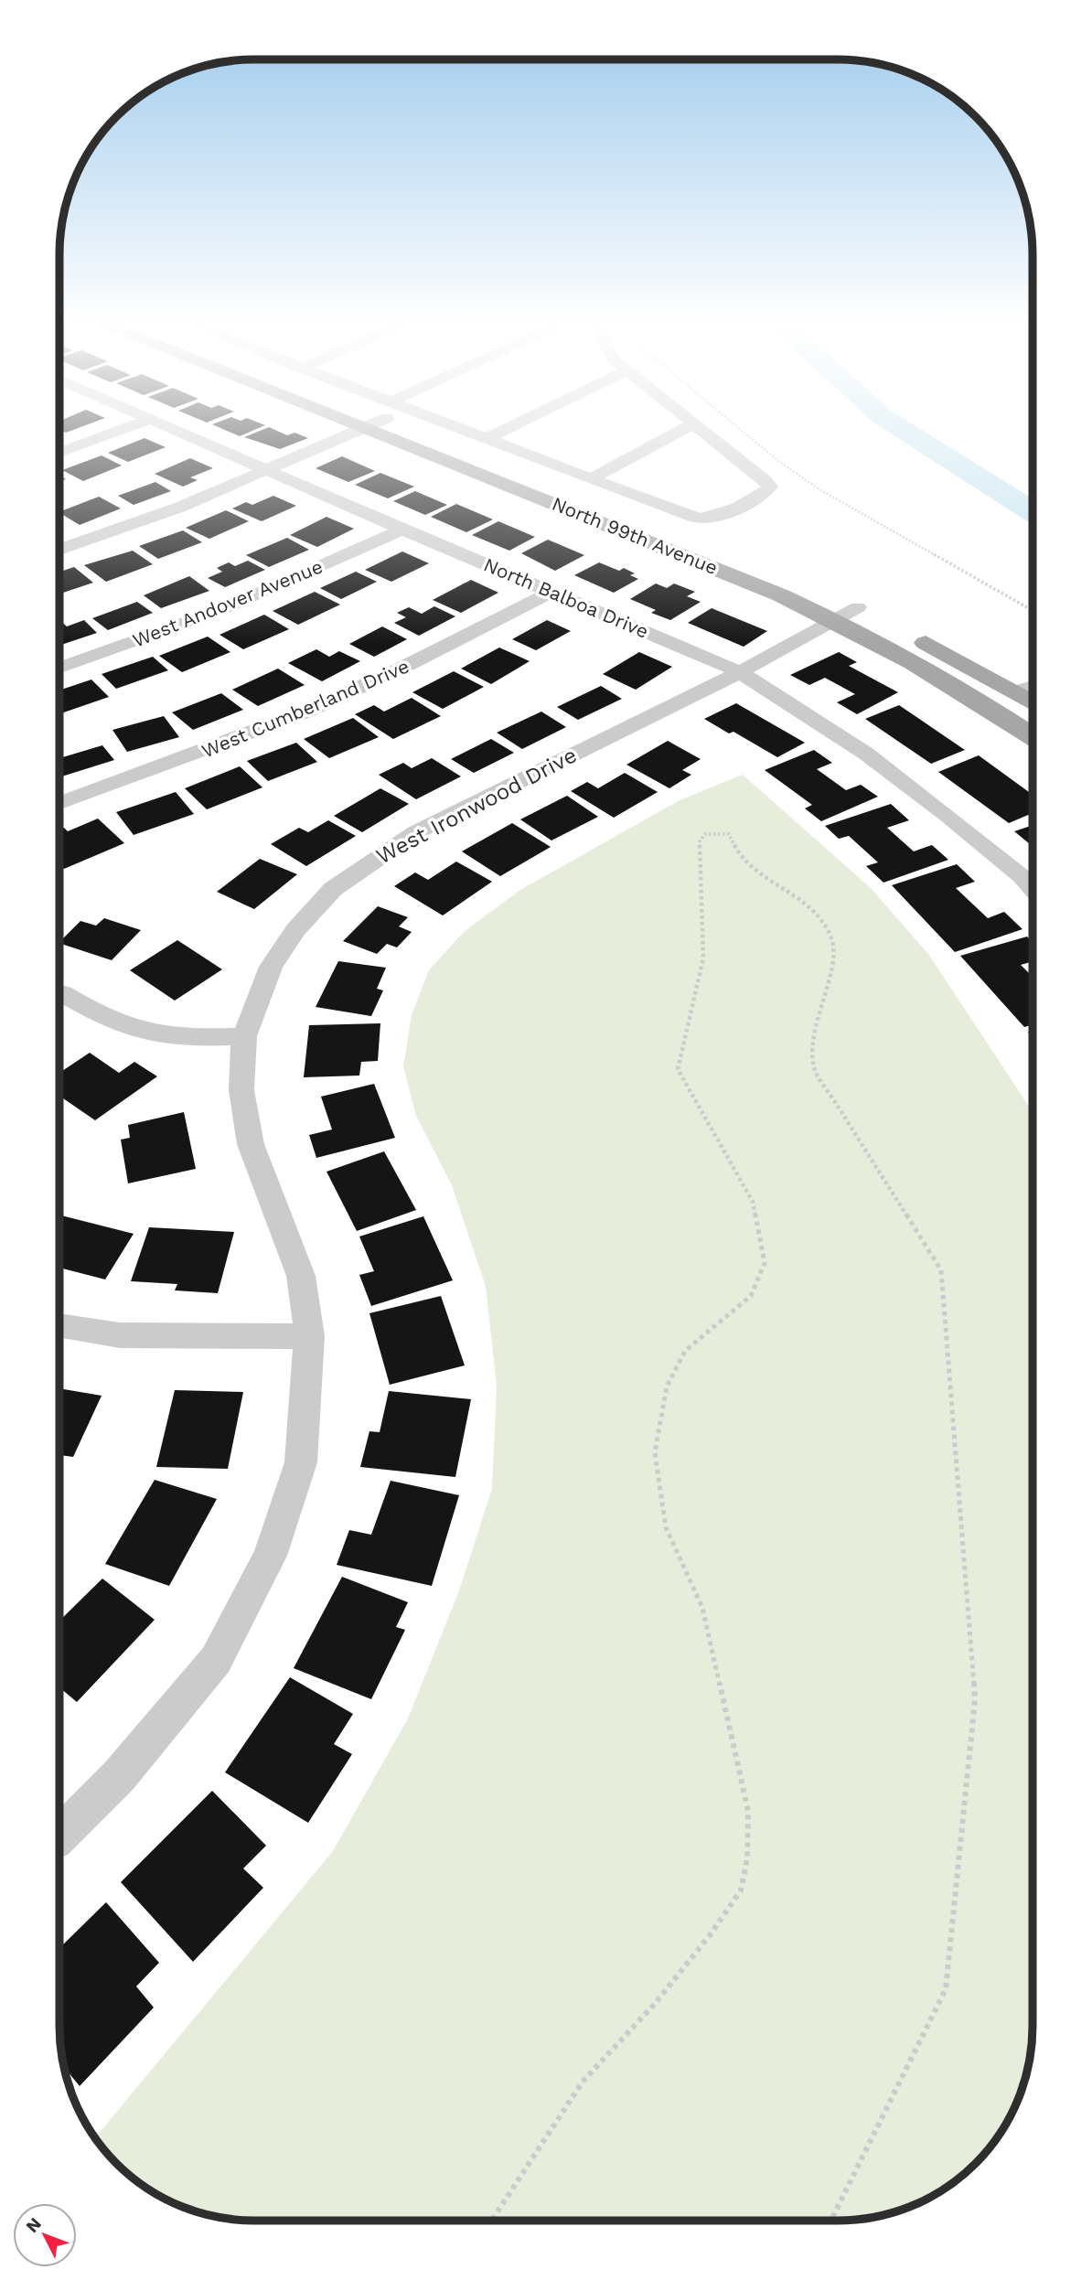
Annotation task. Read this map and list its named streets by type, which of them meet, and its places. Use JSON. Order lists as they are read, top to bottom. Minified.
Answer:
{"streets":{"main road":["North 99th Avenue"],"street":["North Balboa Drive","West Andover Avenue","West Cumberland Drive","West Ironwood Drive"]},"crossings":[["North 99th Avenue","West Ironwood Drive"],["North Balboa Drive","West Andover Avenue"],["North Balboa Drive","West Cumberland Drive"],["North Balboa Drive","West Ironwood Drive"]],"north":"top left"}
